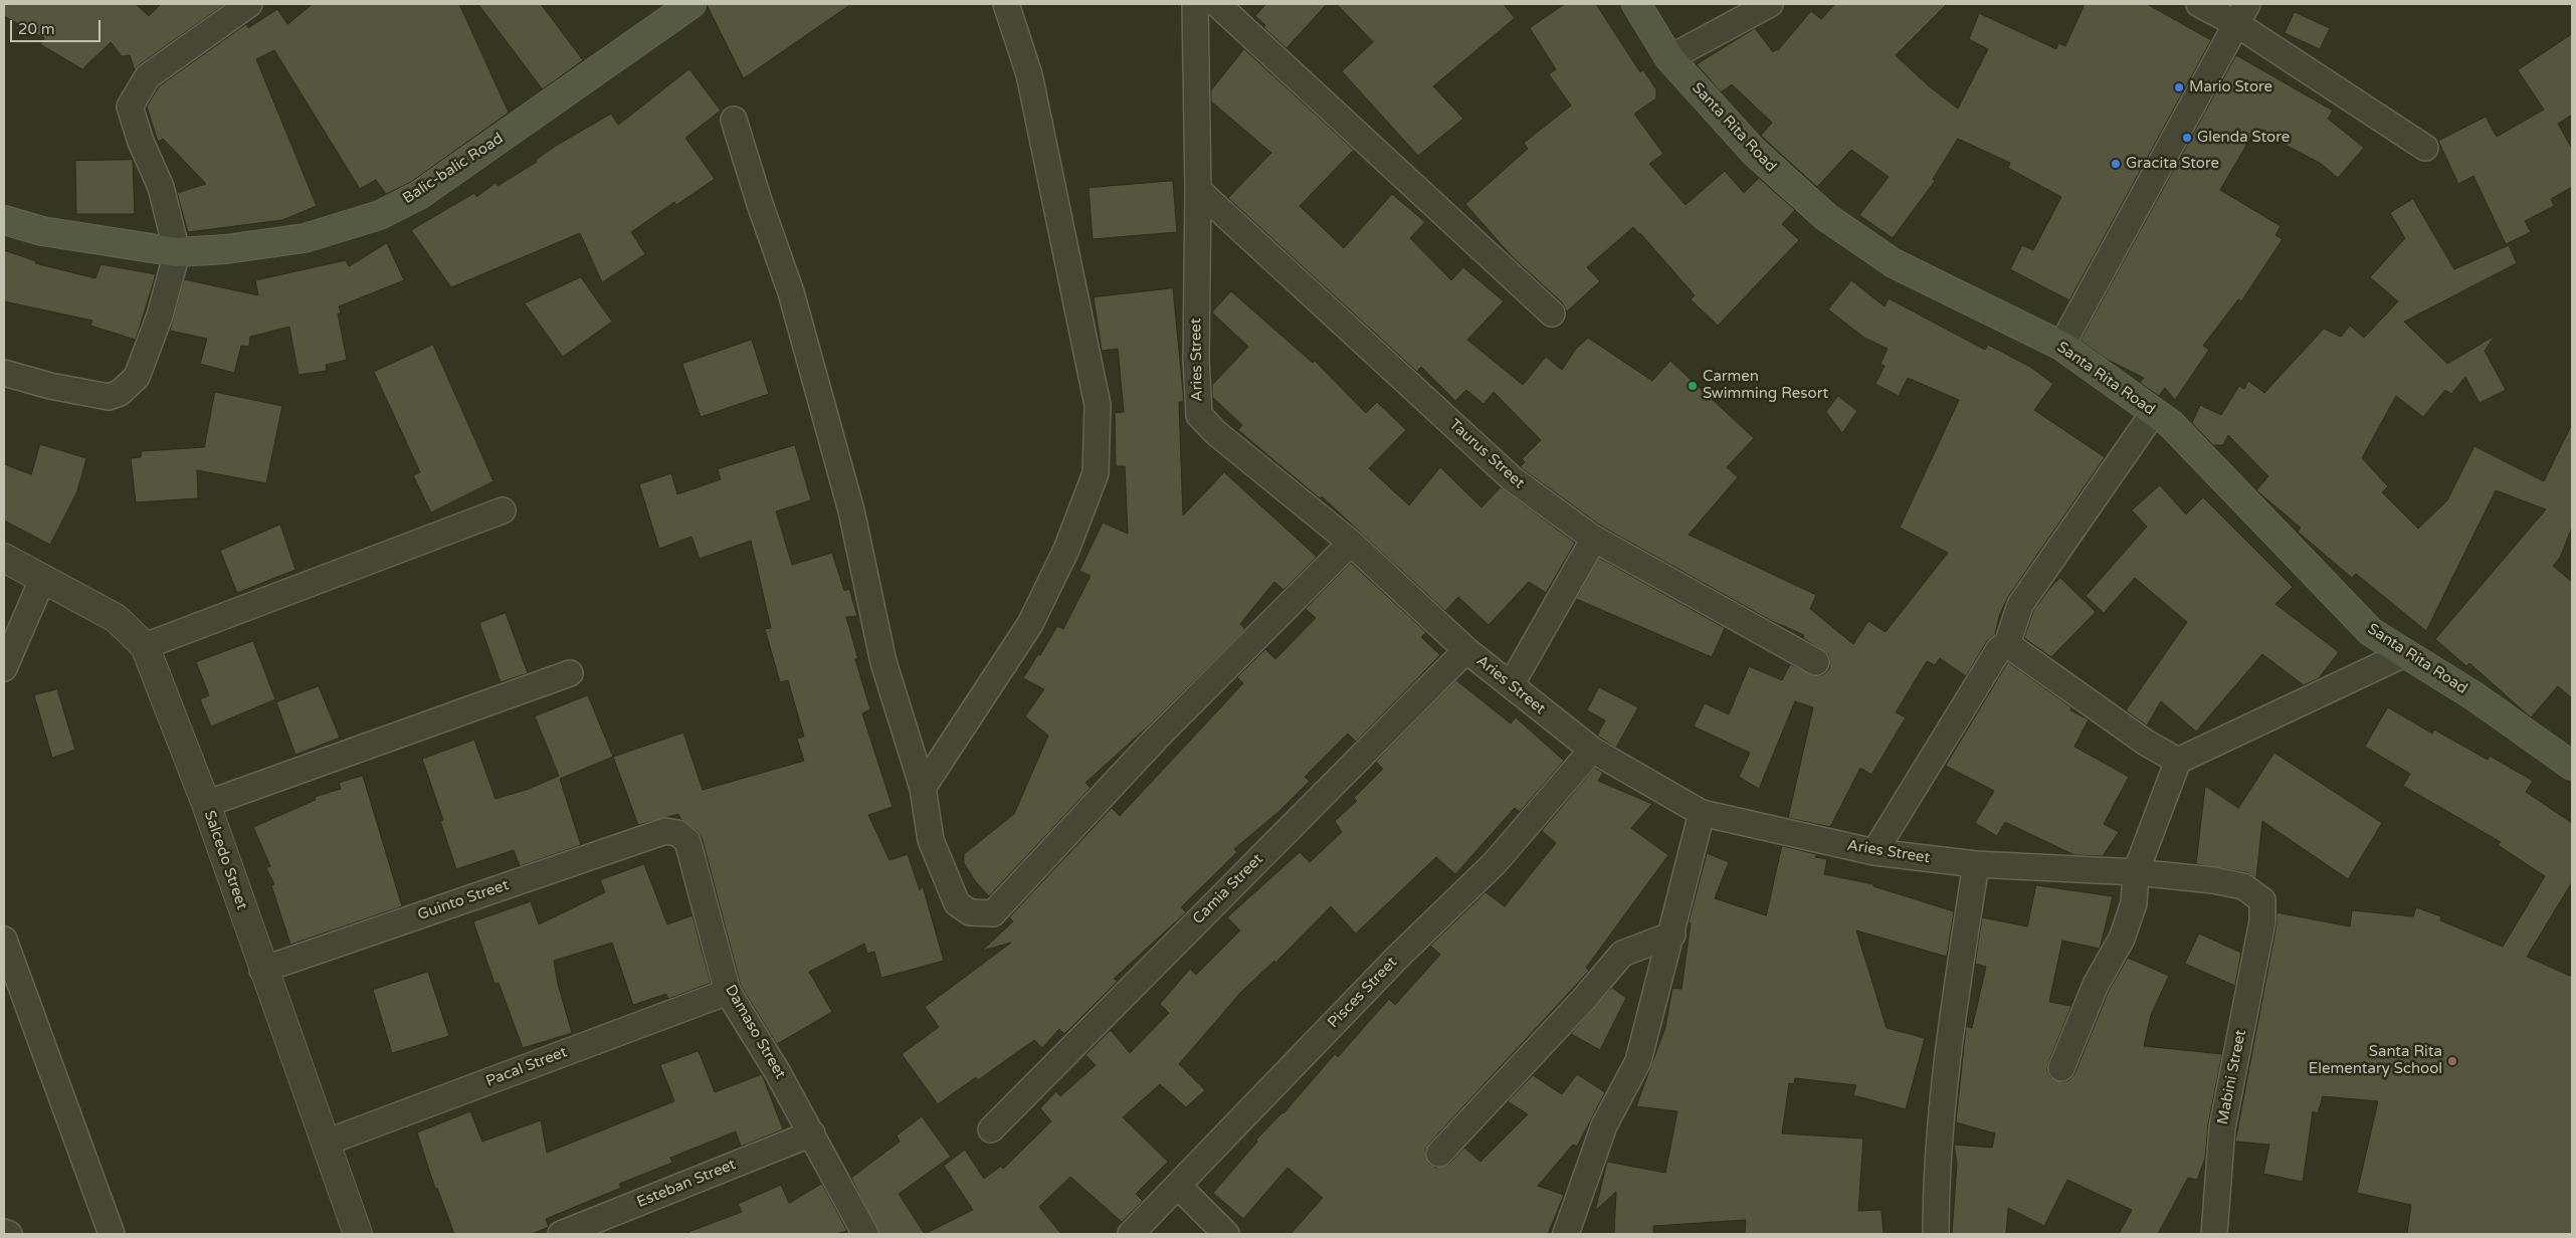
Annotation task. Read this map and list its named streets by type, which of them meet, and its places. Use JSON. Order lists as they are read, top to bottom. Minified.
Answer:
{"streets":{"main road":["Santa Rita Road","Balic-balic Road"],"street":["Aries Street","Taurus Street","Salcedo Street","Camia Street","Guinto Street","Pisces Street","Damaso Street","Pacal Street","Mabini Street","Esteban Street"]},"crossings":[["Aries Street","Taurus Street"],["Aries Street","Camia Street"],["Aries Street","Pisces Street"],["Aries Street","Mabini Street"],["Salcedo Street","Guinto Street"],["Salcedo Street","Pacal Street"],["Guinto Street","Damaso Street"],["Damaso Street","Pacal Street"],["Damaso Street","Esteban Street"]],"places":["Mario Store","Glenda Store","Gracita Store","Carmen Swimming Resort","Santa Rita Elementary School"],"scale_bar":"20 m"}
